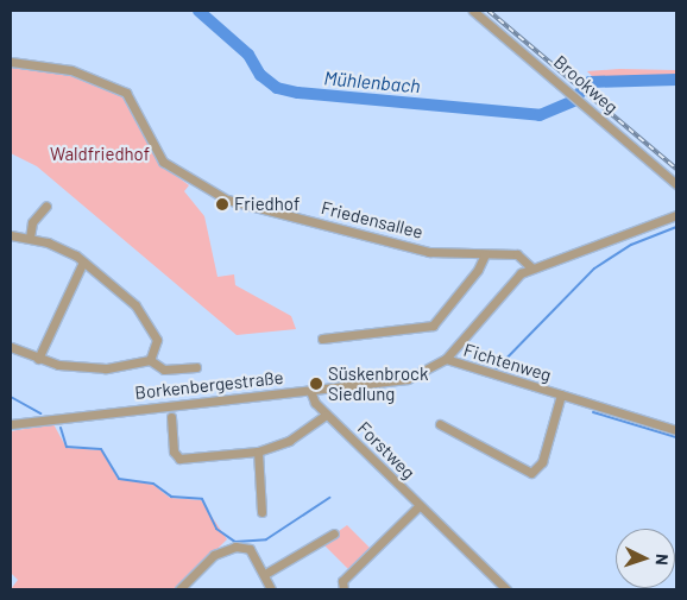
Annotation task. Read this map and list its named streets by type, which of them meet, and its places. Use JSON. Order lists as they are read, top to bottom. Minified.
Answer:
{"streets":{"street":["Brookweg","Friedensallee","Fichtenweg","Borkenbergestraße","Forstweg"]},"crossings":[["Friedensallee","Borkenbergestraße"],["Fichtenweg","Borkenbergestraße"],["Borkenbergestraße","Forstweg"]],"water":["Mühlenbach"],"parks":["Waldfriedhof"],"places":["Friedhof","Süskenbrock Siedlung"],"north":"right"}
